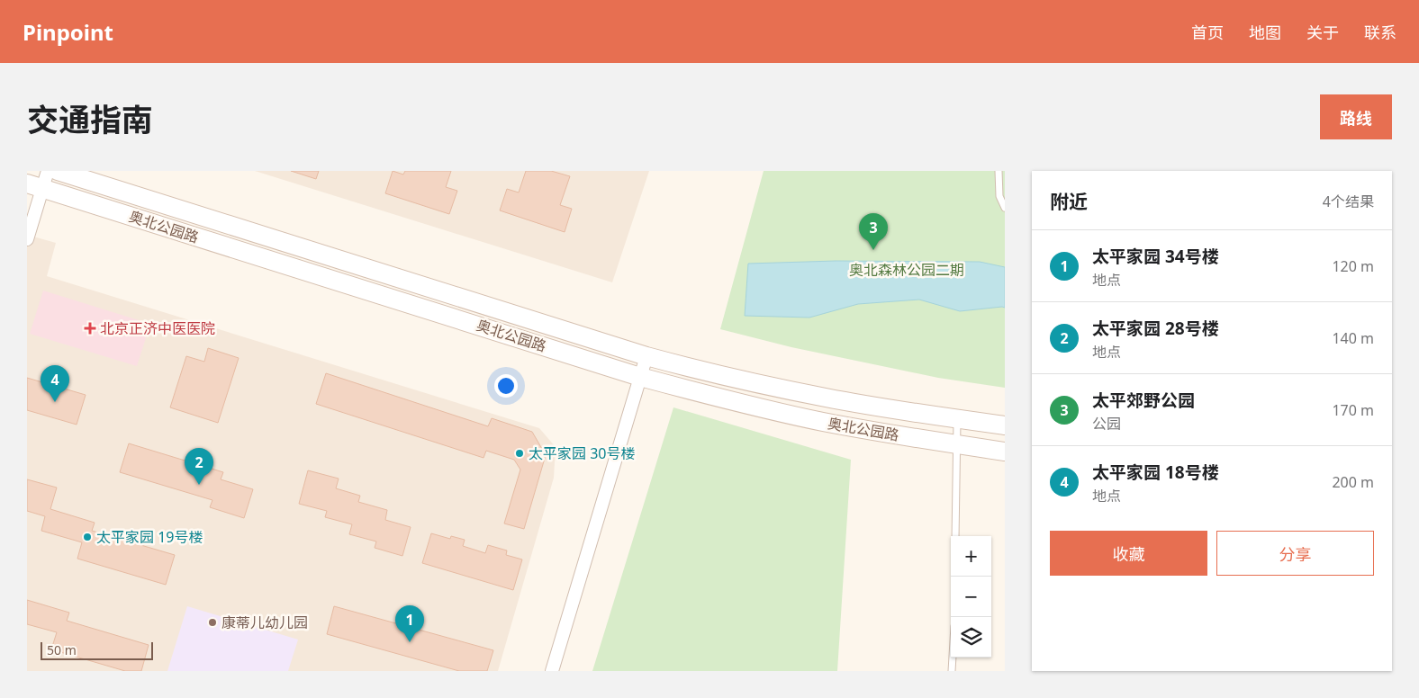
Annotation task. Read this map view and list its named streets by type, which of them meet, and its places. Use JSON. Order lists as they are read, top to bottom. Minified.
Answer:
{"streets":{"main road":["奥北公园路"]},"parks":["奥北森林公园二期"],"places":{"health":["北京正济中医医院"],"other":["太平家园 30号楼","太平家园 19号楼","康蒂儿幼儿园"]},"scale_bar":"50 m","page":{"header":"Pinpoint","nav":["首页","地图","关于","联系"],"title":"交通指南","buttons":["路线",["收藏","分享"]],"heading":["附近","4个结果"],"pins":["3","4","2","1"],"list":[{"mark":"1","name":"太平家园 34号楼","note":"地点","value":"120 m"},{"mark":"2","name":"太平家园 28号楼","note":"地点","value":"140 m"},{"mark":"3","name":"太平郊野公园","note":"公园","value":"170 m"},{"mark":"4","name":"太平家园 18号楼","note":"地点","value":"200 m"}],"map_buttons":["+","−"],"scale":"50 m"}}
